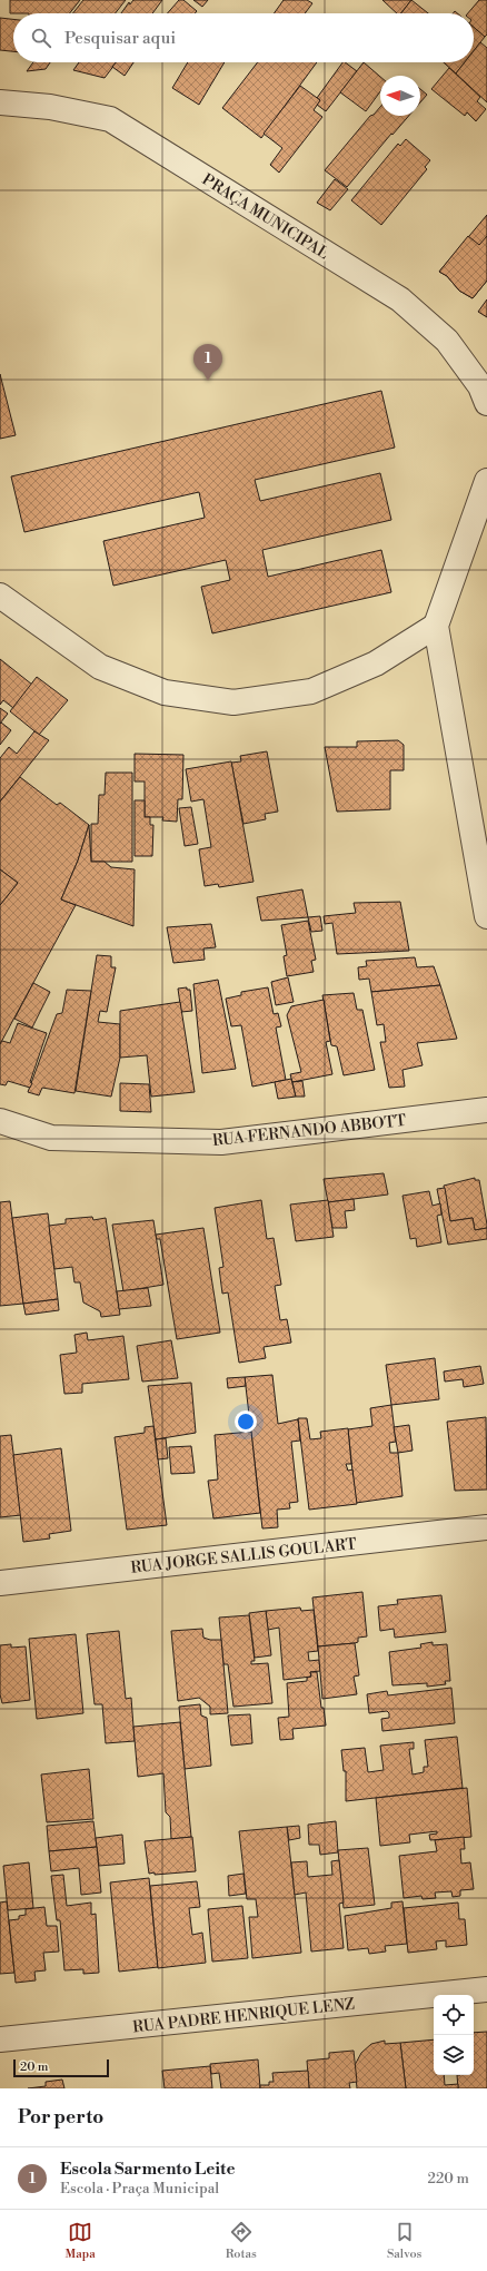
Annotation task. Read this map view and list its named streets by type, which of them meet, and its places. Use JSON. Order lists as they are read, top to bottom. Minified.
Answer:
{"streets":{"street":["PRAÇA MUNICIPAL","RUA FERNANDO ABBOTT","RUA JORGE SALLIS GOULART","RUA PADRE HENRIQUE LENZ"]},"scale_bar":"20 m","north":"left","page":{"search":"Pesquisar aqui","pins":"1","scale":"20 m","heading":"Por perto","list":[{"mark":"1","name":"Escola Sarmento Leite","note":"Escola · Praça Municipal","value":"220 m"}],"nav":["Mapa","Rotas","Salvos"]}}
